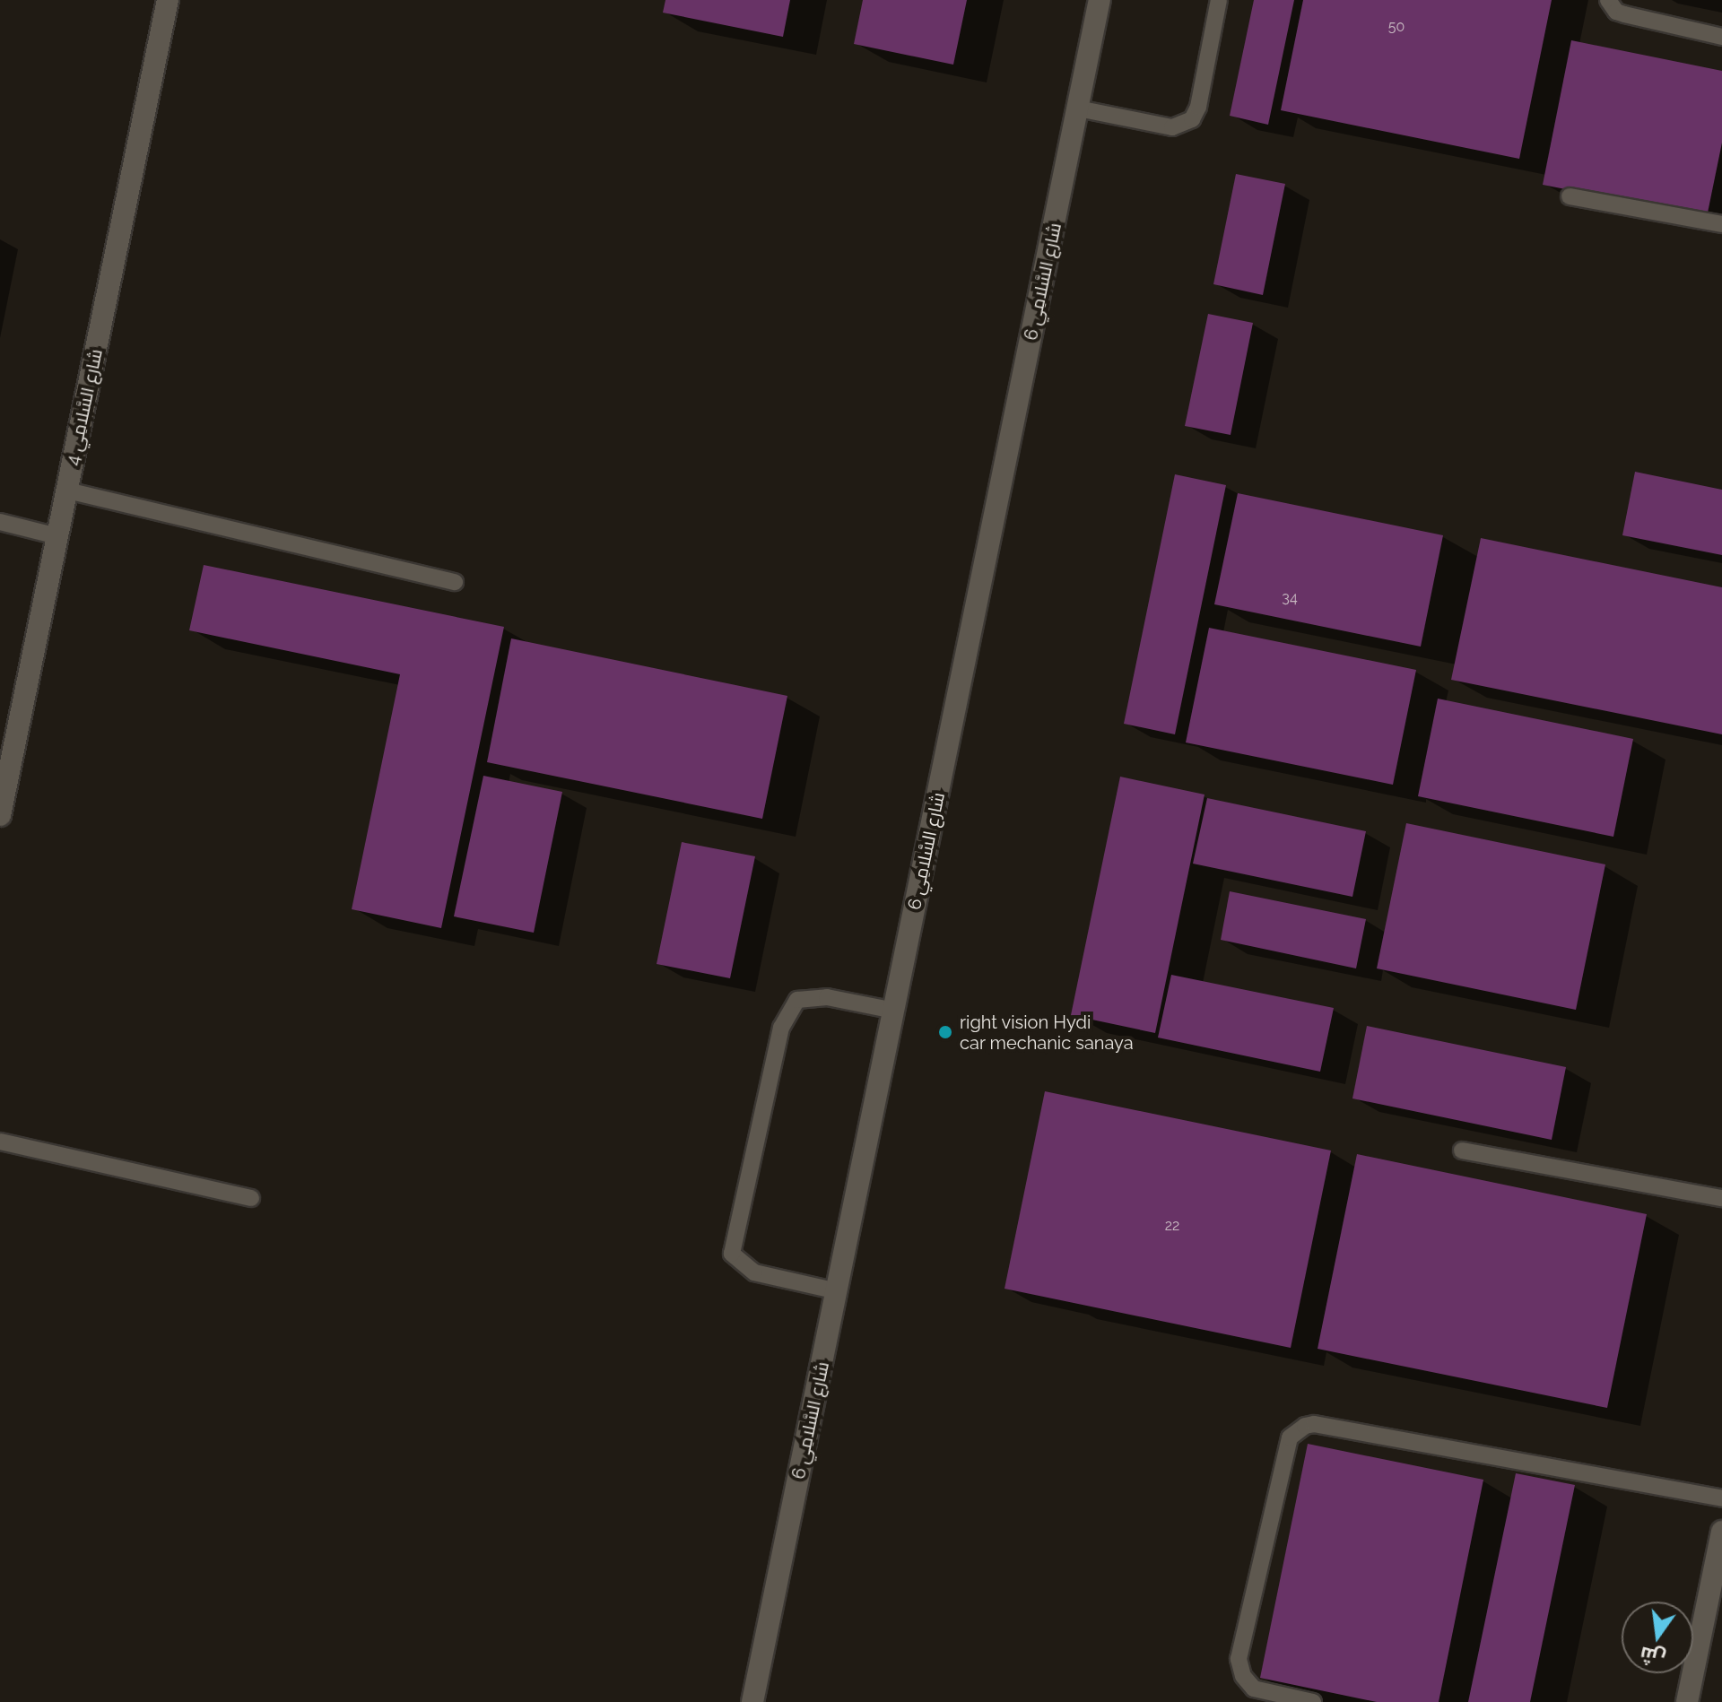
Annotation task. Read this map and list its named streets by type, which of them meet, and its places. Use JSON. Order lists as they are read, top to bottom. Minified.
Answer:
{"streets":{"street":["شارع السَّلامِي 6","شارع السَّلامِي 4"]},"places":["right vision Hydi car mechanic sanaya"],"house_numbers":["50","34","22"],"north":"bottom"}
